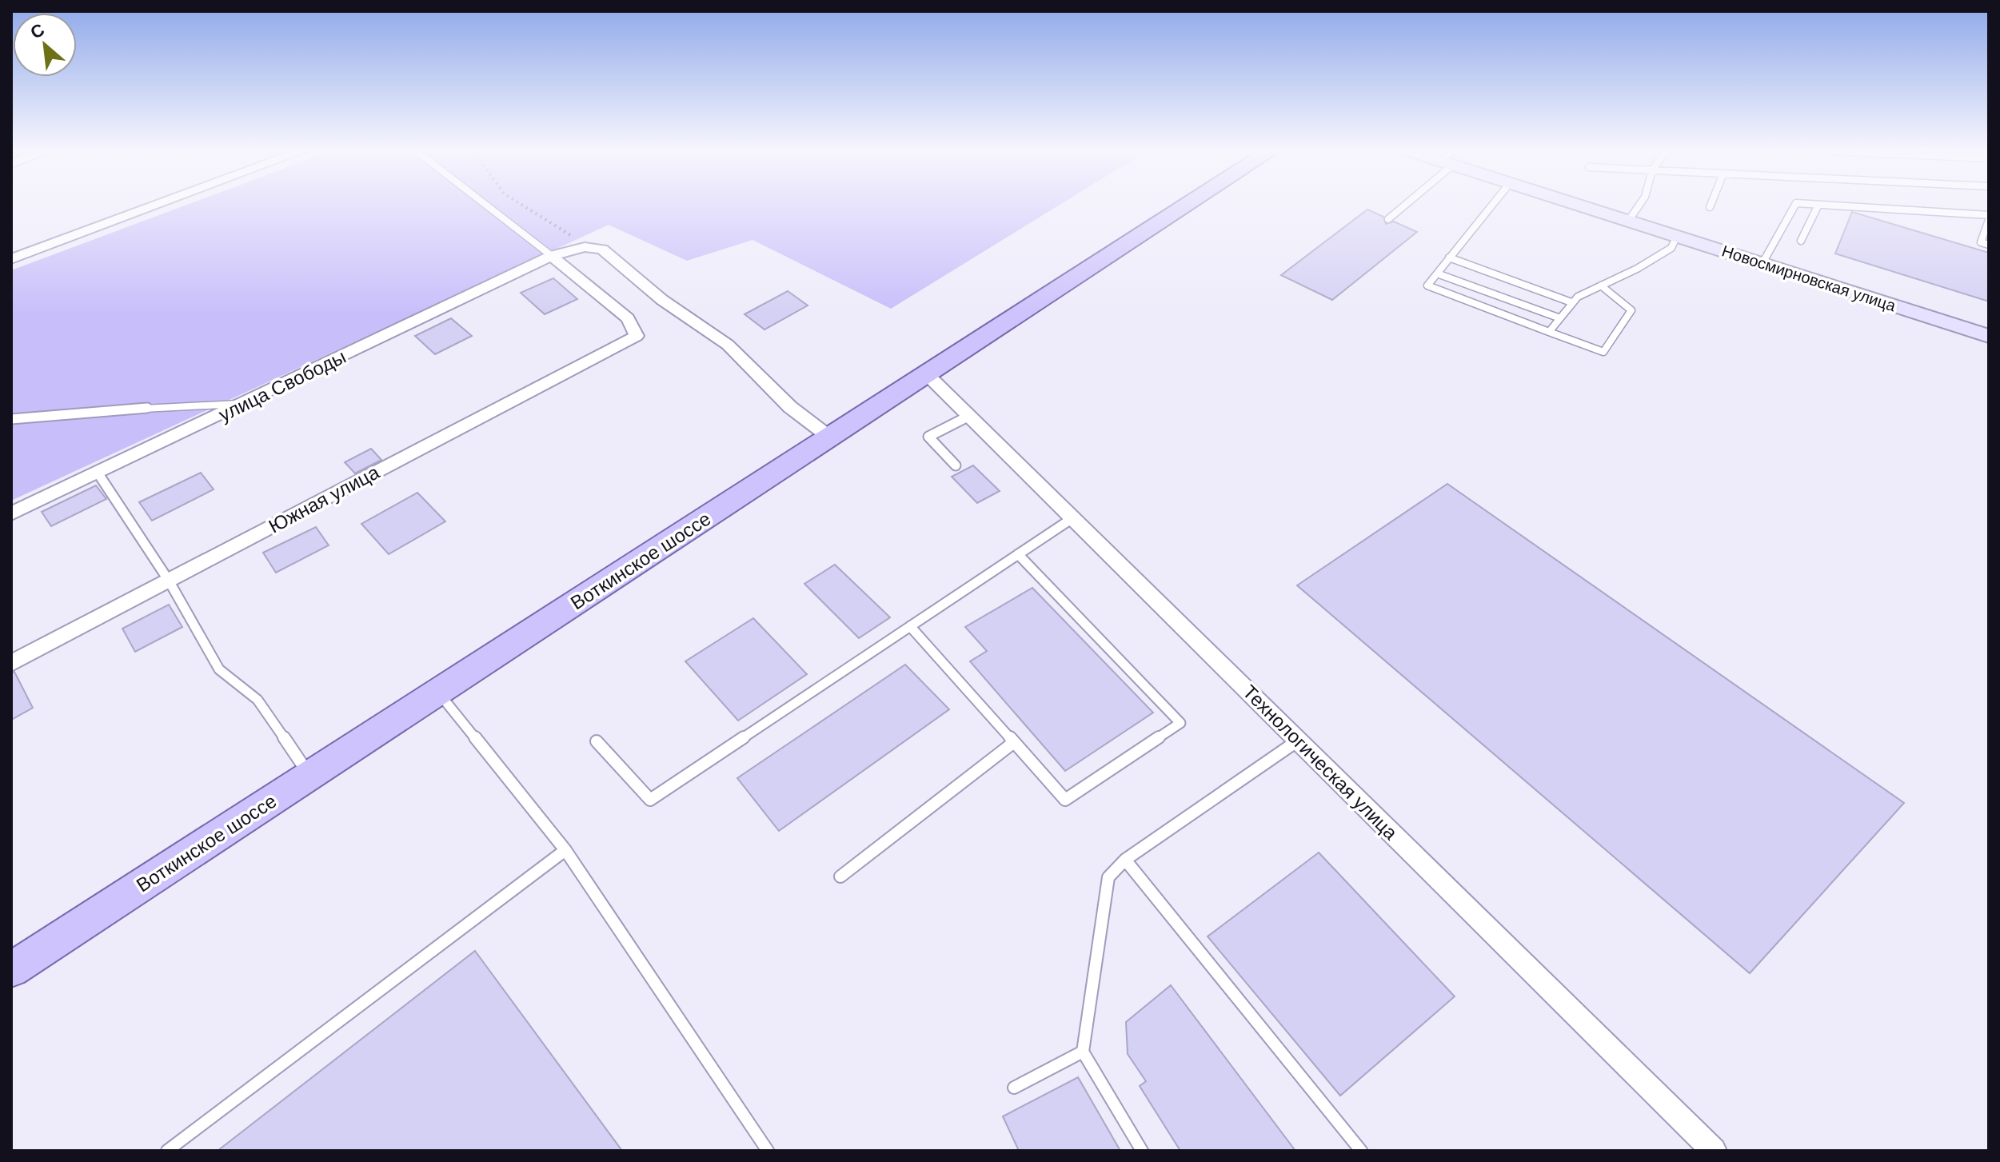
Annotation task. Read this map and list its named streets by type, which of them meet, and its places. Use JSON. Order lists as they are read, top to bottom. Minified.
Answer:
{"streets":{"main road":["Воткинское шоссе"],"street":["Новосмирновская улица","улица Свободы","Южная улица","Технологическая улица"]},"crossings":[["улица Свободы","Южная улица"],["Воткинское шоссе","Технологическая улица"]],"north":"top left"}
